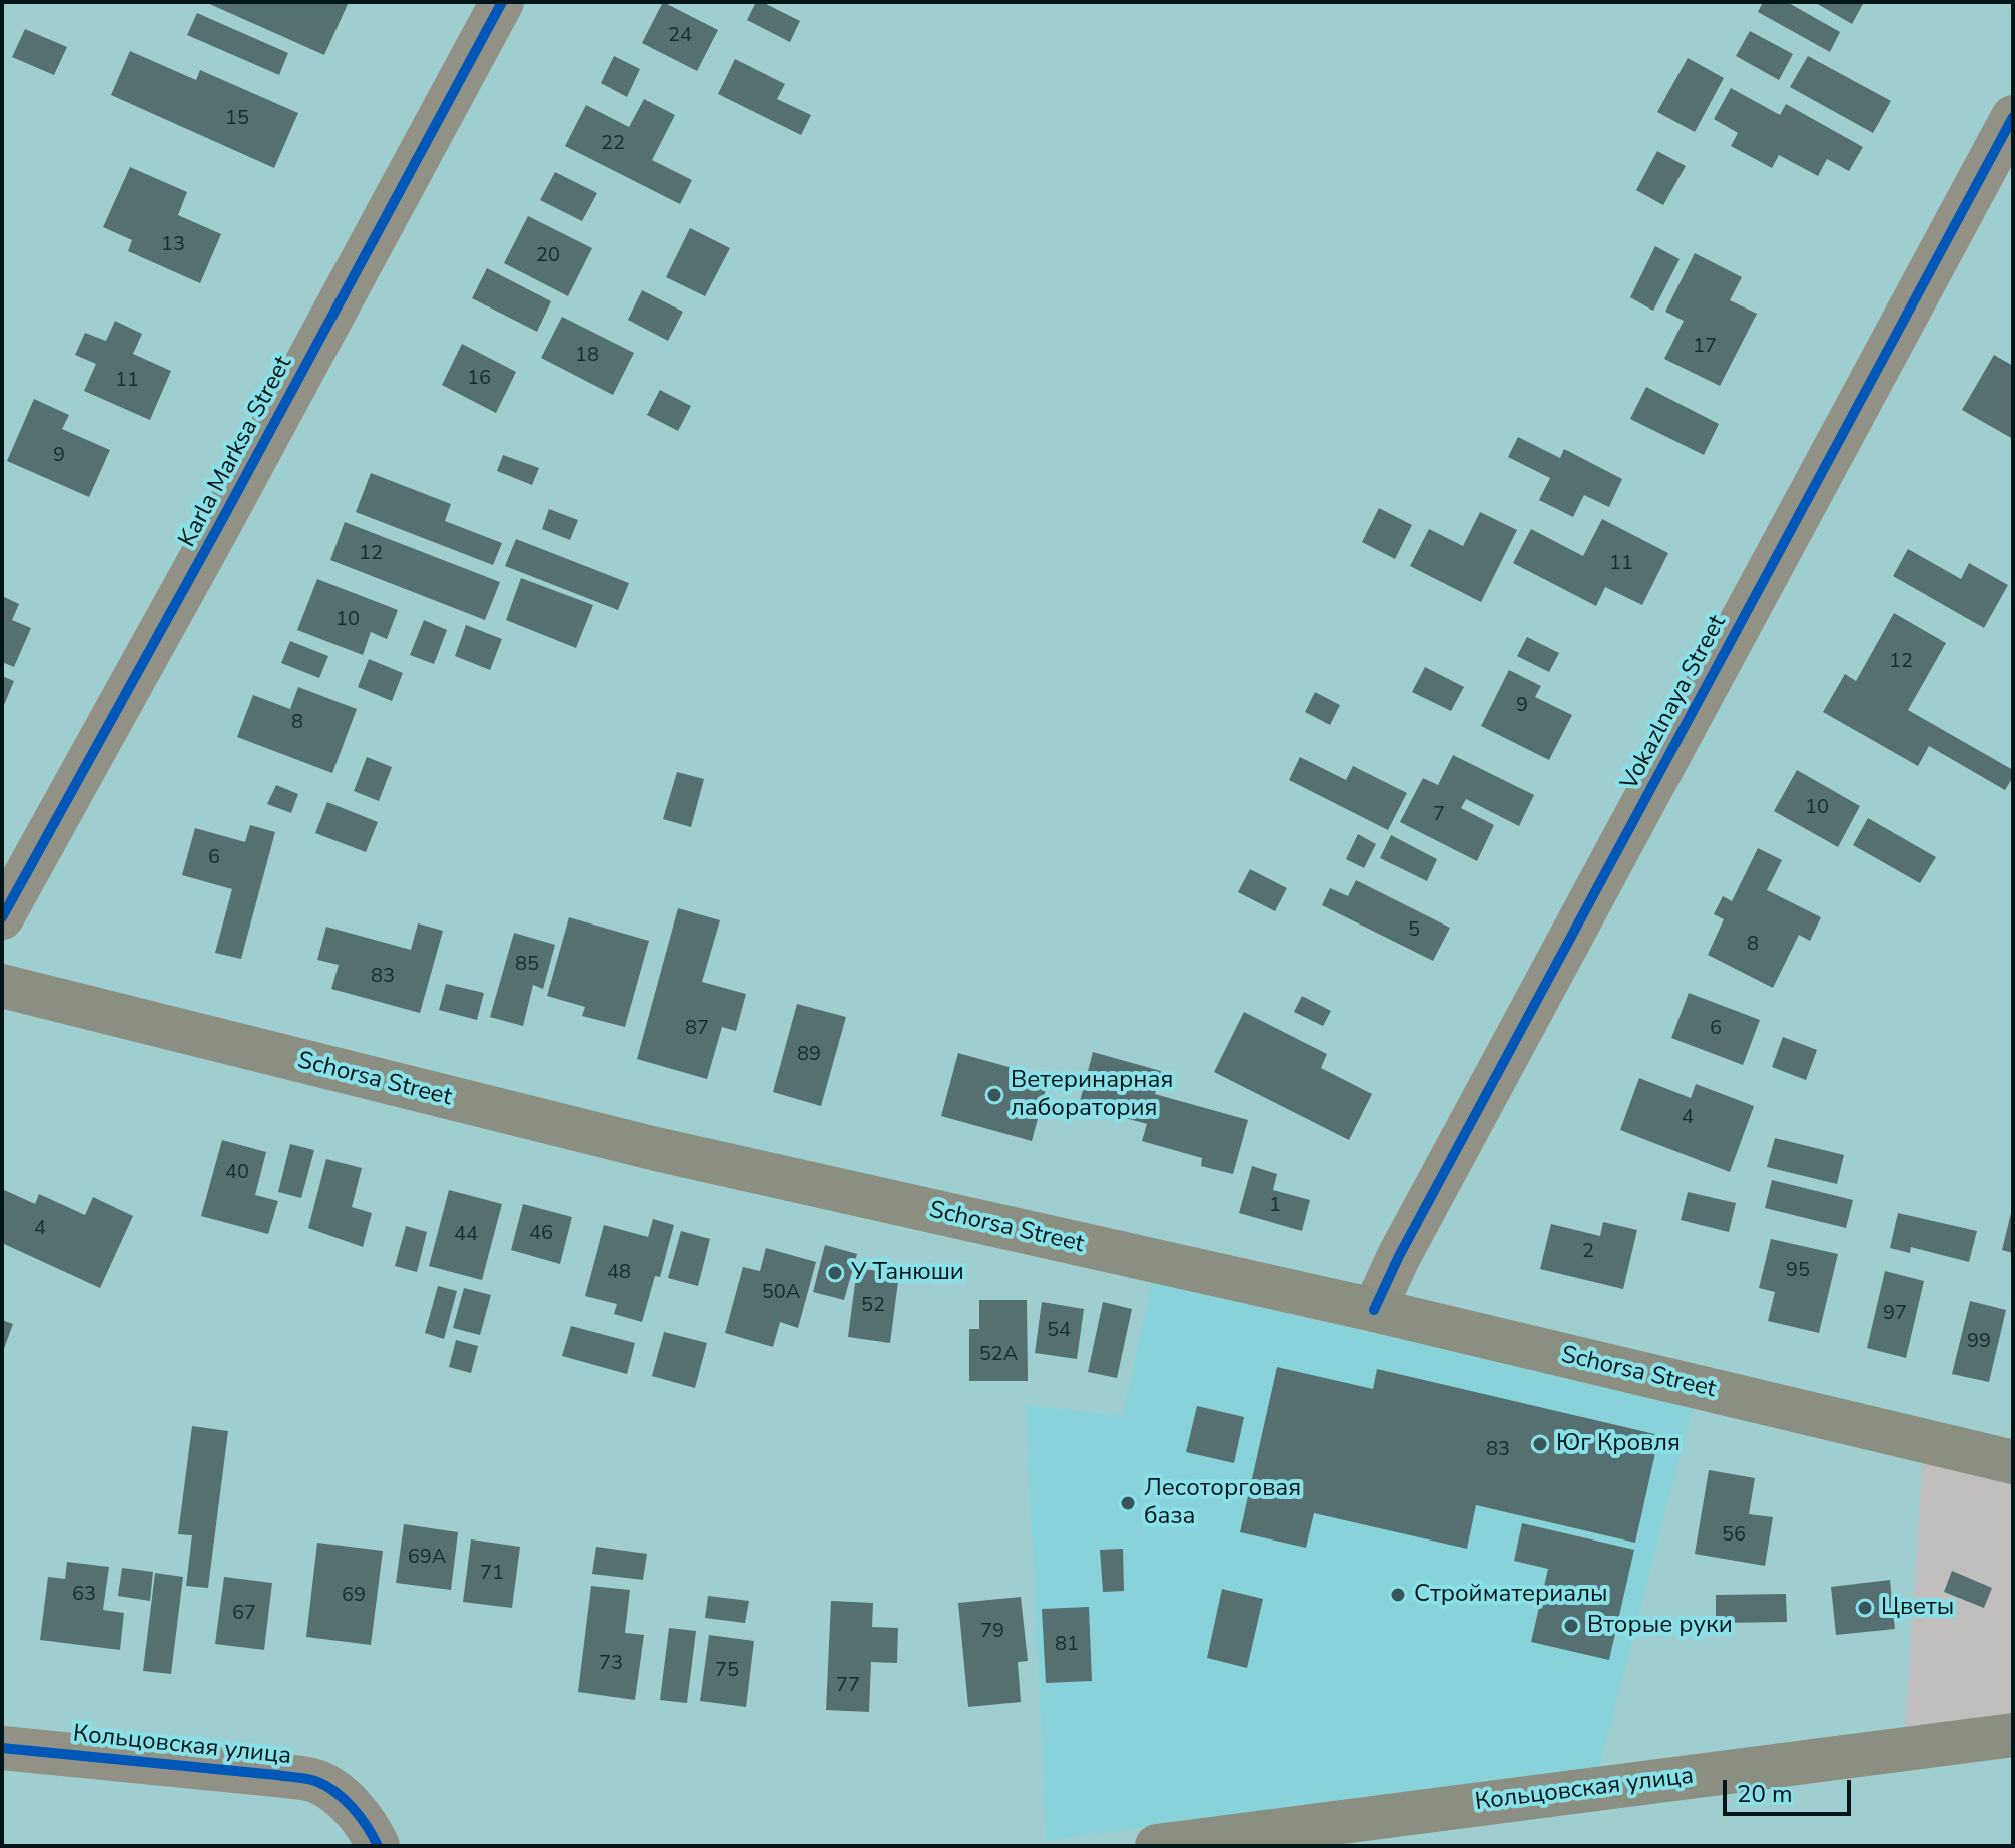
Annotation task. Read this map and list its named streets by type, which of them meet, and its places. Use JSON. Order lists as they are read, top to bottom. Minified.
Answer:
{"streets":{"main road":["Schorsa Street","Кольцовская улица"],"street":["Karla Marksa Street","Vokazlnaya Street"]},"crossings":[["Vokazlnaya Street","Schorsa Street"]],"places":["Ветеринарная лаборатория","У Танюши","Юг Кровля","Лесоторговая база","Стройматериалы","Цветы","Вторые руки"],"house_numbers":["24","15","22","13","20","17","18","16","11","9","12","11","10","12","9","8","10","7","6","5","8","85","83","87","6","89","4","40","1","4","46","44","2","95","48","50А","52","97","54","99","52А","83","56","69А","71","63","69","67","79","81","73","75","77"],"scale_bar":"20 m"}
